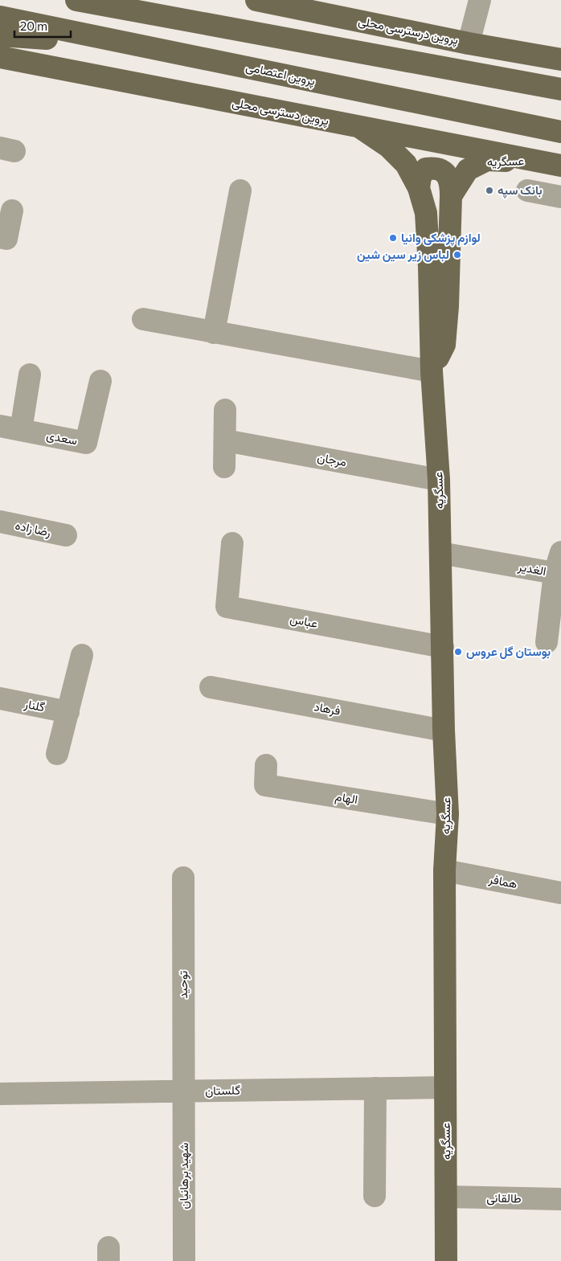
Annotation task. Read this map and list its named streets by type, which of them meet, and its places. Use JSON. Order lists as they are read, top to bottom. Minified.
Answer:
{"streets":{"main road":["پروین درسترسی محلی","پروین اعتصامی","پروین دسترسی محلی","عسگریه"],"street":["سعدی","مرجان","رضا زاده","الغدیر","عباس","گلنار","فرهاد","الهام","همافر","توحید","گلستان","شهید برهانیان","طالقانی"]},"crossings":[["پروین دسترسی محلی","عسگریه"],["عسگریه","مرجان"],["عسگریه","الغدیر"],["عسگریه","عباس"],["عسگریه","فرهاد"],["عسگریه","الهام"],["عسگریه","همافر"],["عسگریه","گلستان"],["عسگریه","طالقانی"],["توحید","گلستان"],["توحید","شهید برهانیان"],["گلستان","شهید برهانیان"]],"places":["بانک سپه","لوازم پزشکی وانیا","لباس زیر سین شین","بوستان گل عروس"],"scale_bar":"20 m"}
